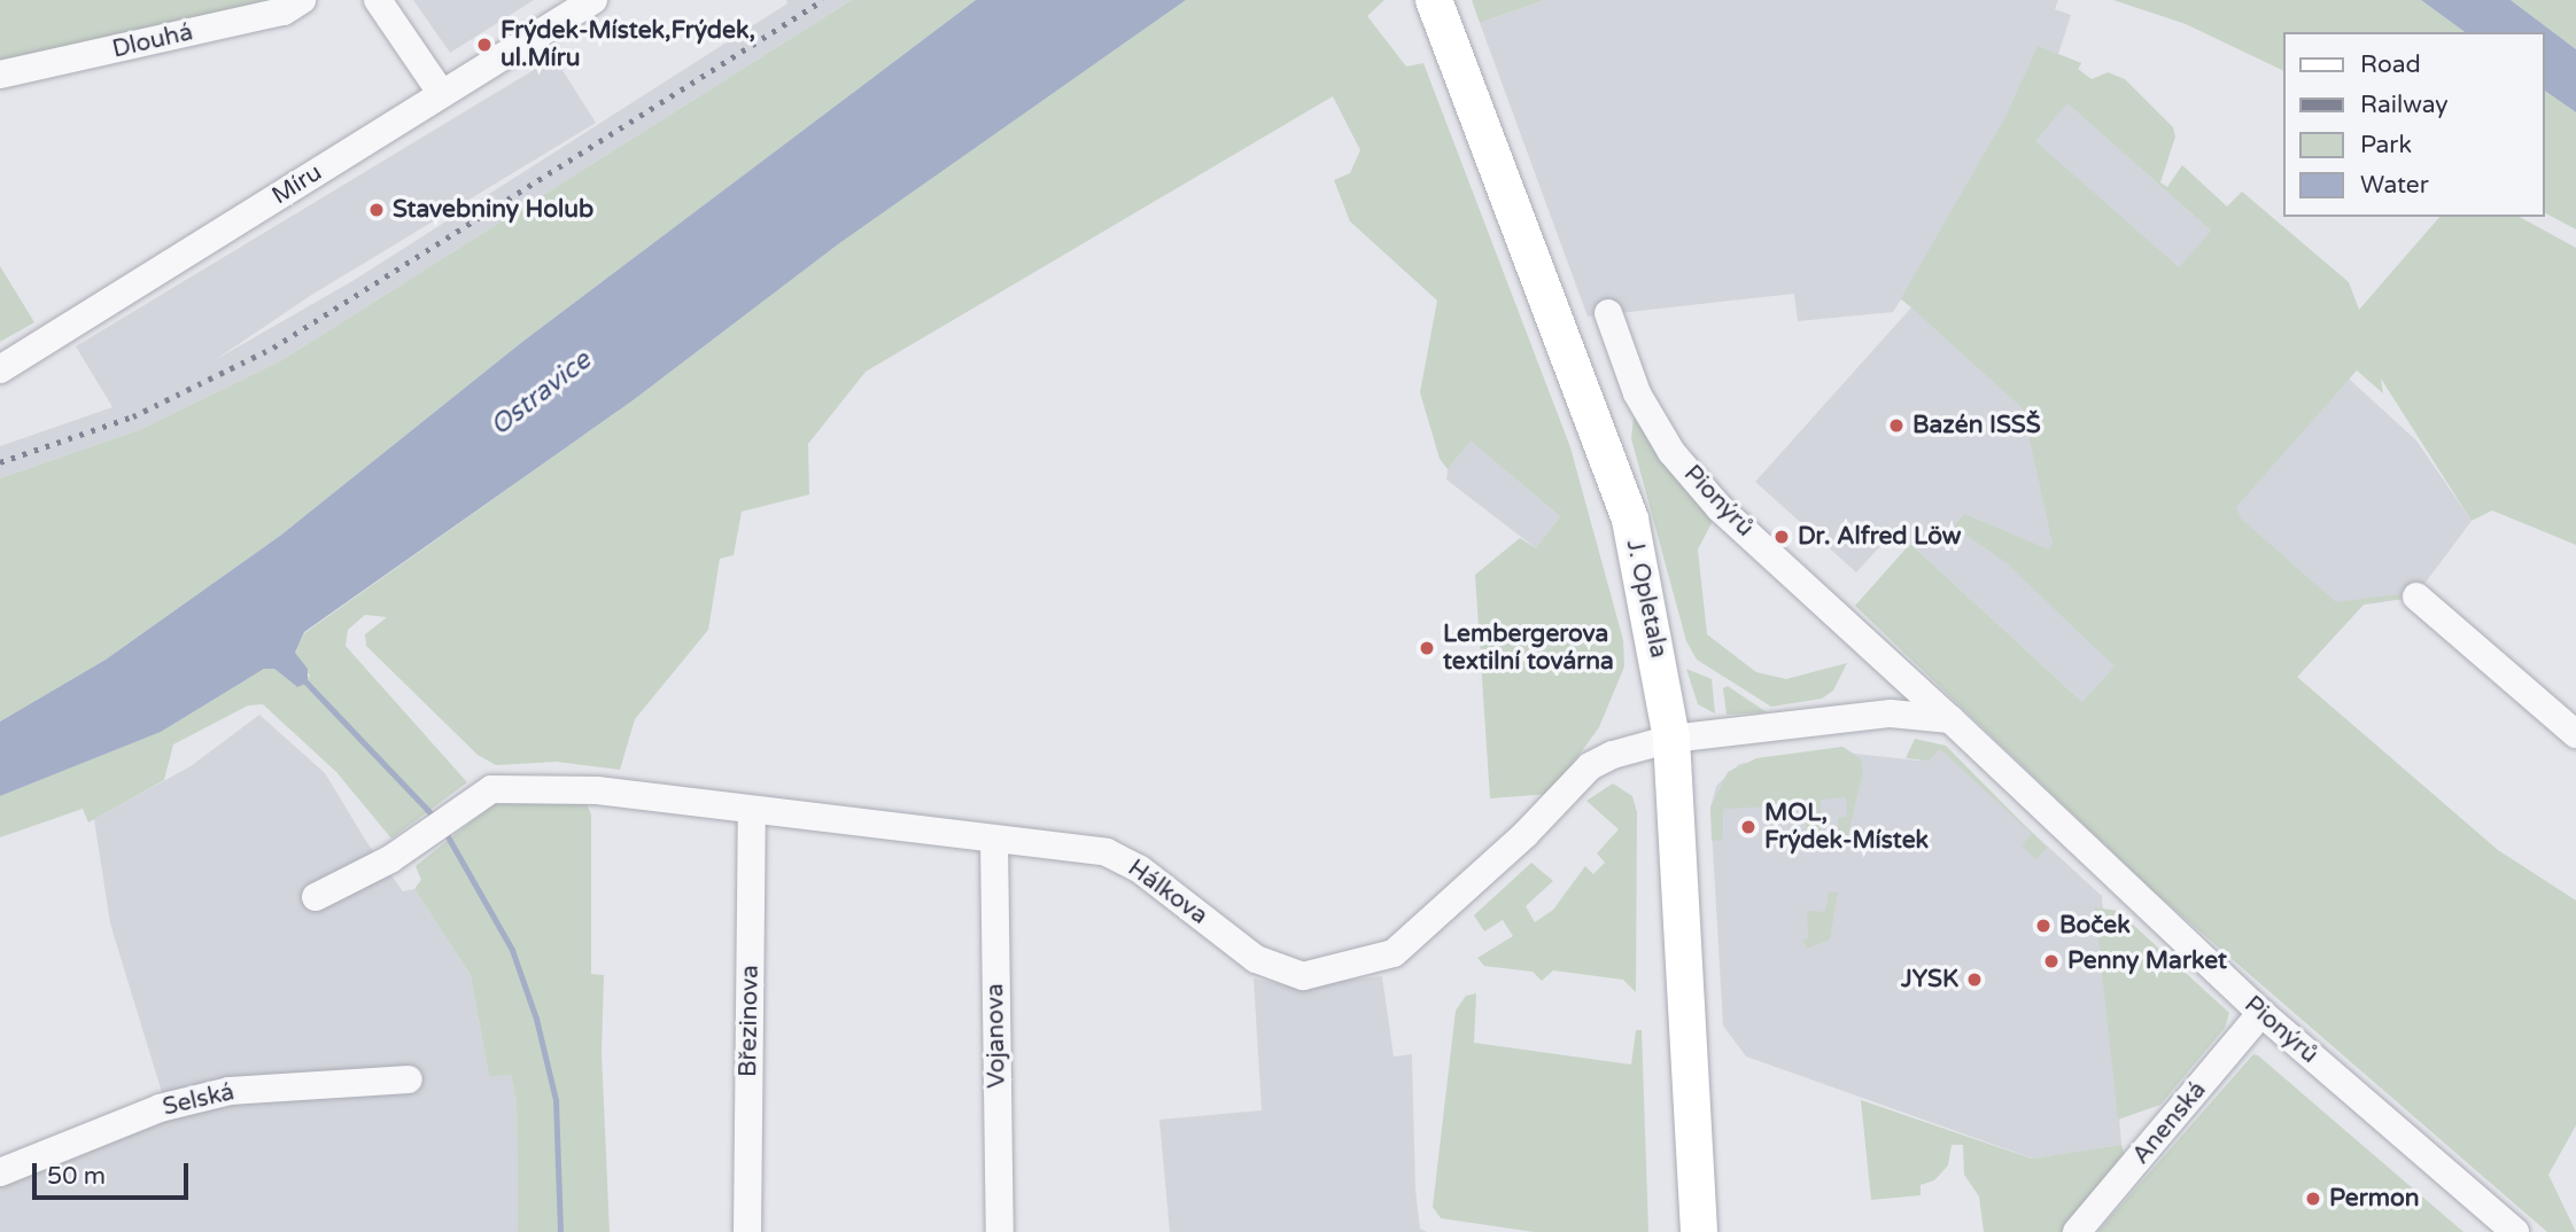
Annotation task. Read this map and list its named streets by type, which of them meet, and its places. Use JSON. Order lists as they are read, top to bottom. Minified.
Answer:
{"streets":{"main road":["J. Opletala"],"street":["Dlouhá","Míru","Pionýrů","Hálkova","Březinova","Vojanova","Selská","Anenská"]},"crossings":[["Pionýrů","Anenská"],["J. Opletala","Hálkova"],["Hálkova","Březinova"],["Hálkova","Vojanova"]],"water":["Ostravice"],"places":["Frýdek-Místek,Frýdek, ul.Míru","Stavebniny Holub","Bazén ISSŠ","Dr. Alfred Löw","Lembergerova textilní továrna","MOL, Frýdek-Místek","Boček","Penny Market","JYSK","Permon"],"legend":["Road","Railway","Park","Water"],"scale_bar":"50 m"}
